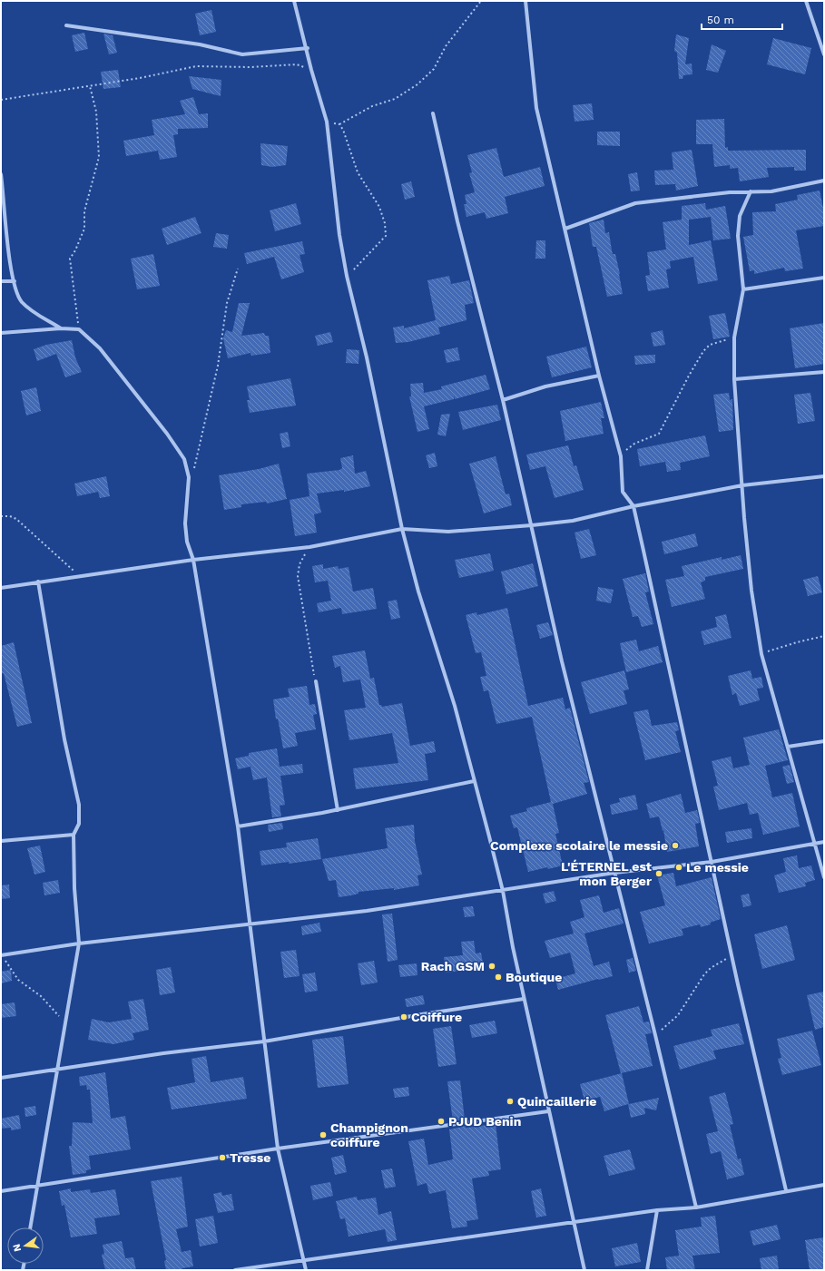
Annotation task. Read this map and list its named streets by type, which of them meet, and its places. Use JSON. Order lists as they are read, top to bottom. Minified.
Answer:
{"places":["Complexe scolaire le messie","Le messie","L'ÉTERNEL est mon Berger","Rach GSM","Boutique","Coiffure","Quincaillerie","PJUD Benin","Champignon coiffure","Tresse"],"scale_bar":"50 m","north":"left"}
